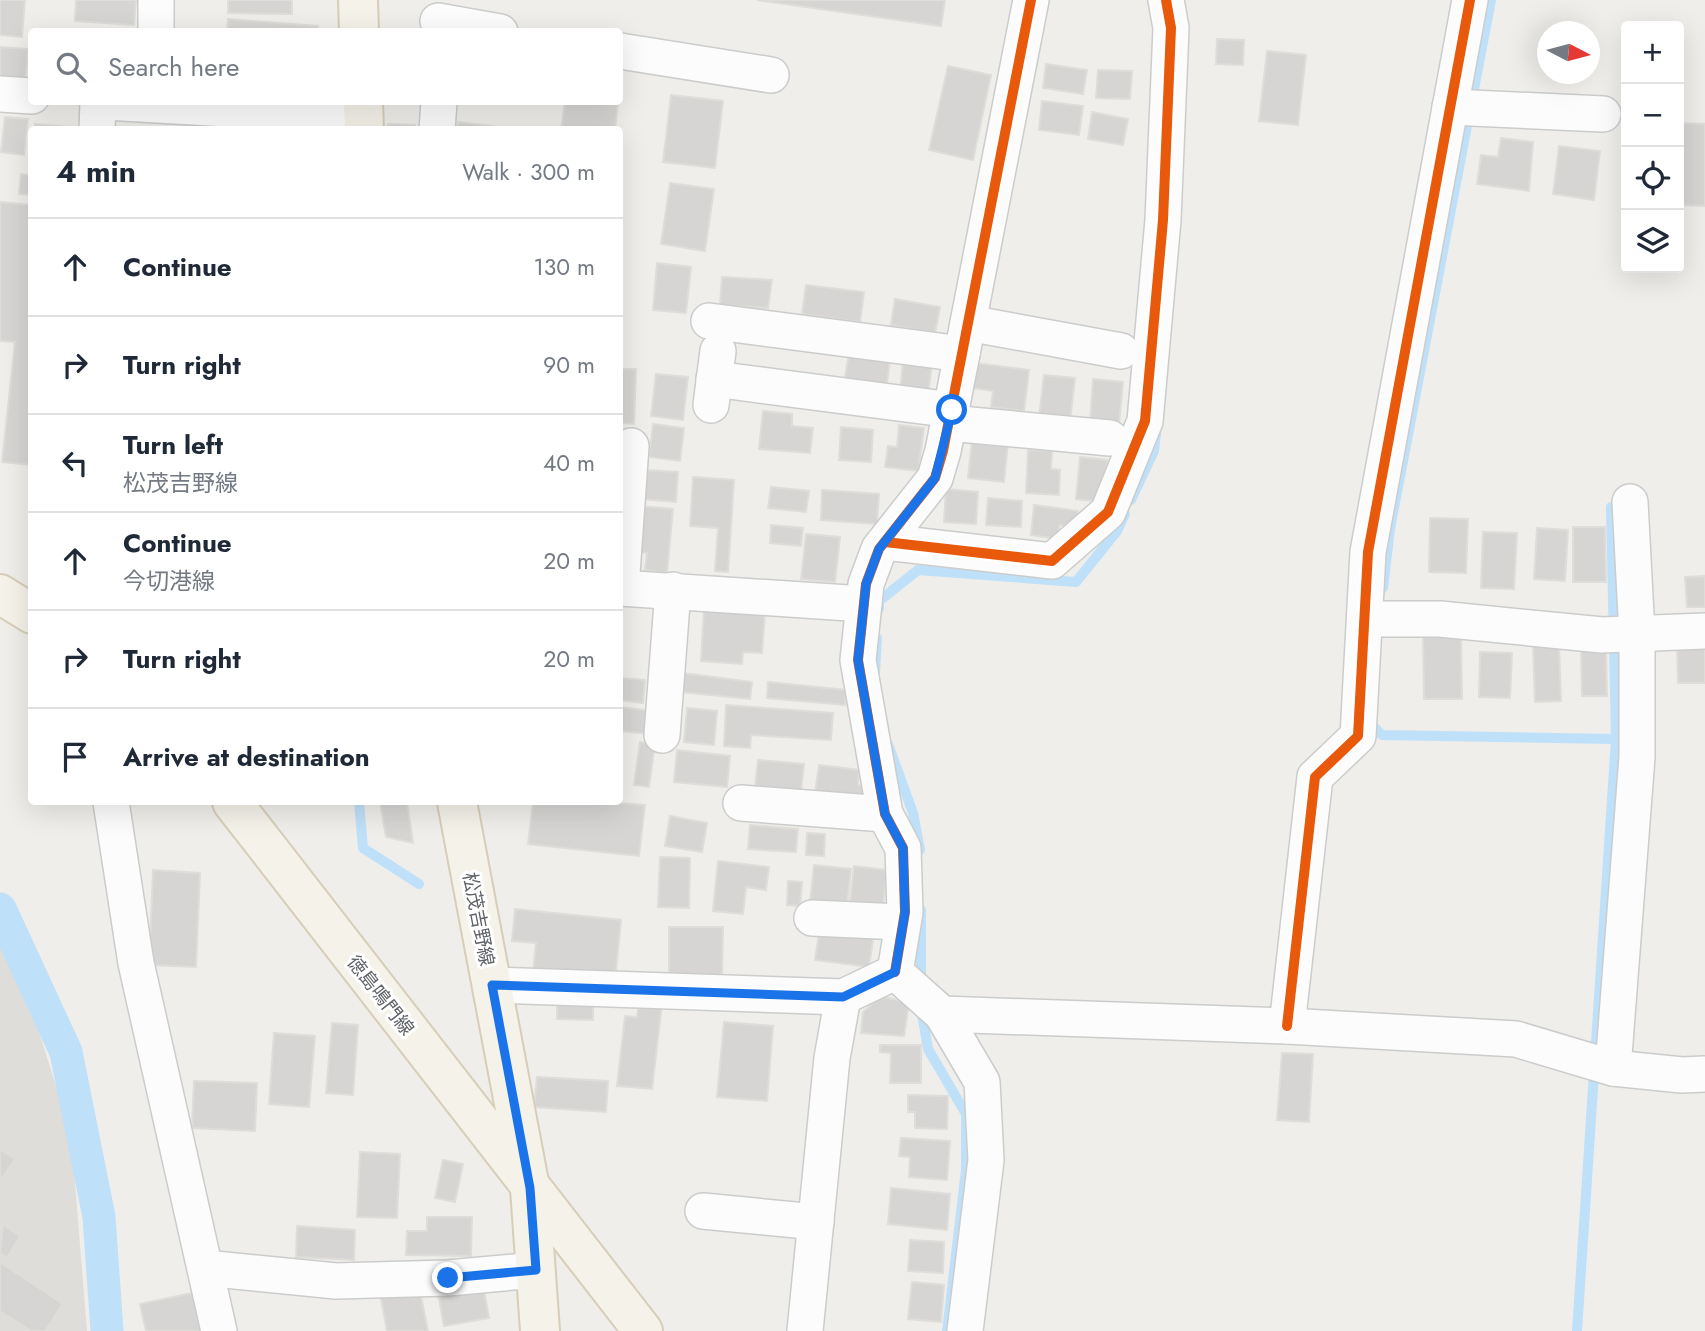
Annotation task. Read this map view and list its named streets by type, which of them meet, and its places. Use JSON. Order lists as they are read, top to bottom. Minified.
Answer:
{"streets":{"main road":["松茂吉野線","徳島鳴門線"]},"crossings":[["松茂吉野線","徳島鳴門線"]],"north":"right","page":{"map_buttons":["+","−"],"search":"Search here","heading":["4 min","Walk · 300 m"],"list":[["Continue","130 m"],["Turn right","90 m"],["Turn left","松茂吉野線","40 m"],["Continue","今切港線","20 m"],["Turn right","20 m"],"Arrive at destination"]}}
